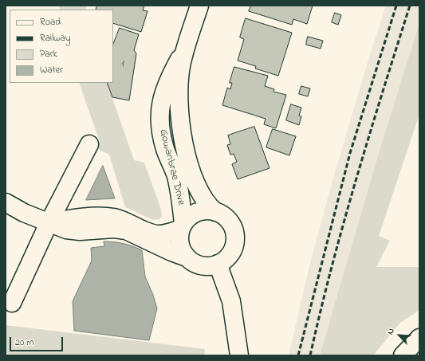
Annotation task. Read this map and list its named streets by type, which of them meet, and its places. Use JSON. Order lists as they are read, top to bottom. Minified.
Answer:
{"streets":{"street":["Gowanbrae Drive"]},"house_numbers":["1"],"legend":["Road","Railway","Park","Water"],"scale_bar":"20 m","north":"top left"}
